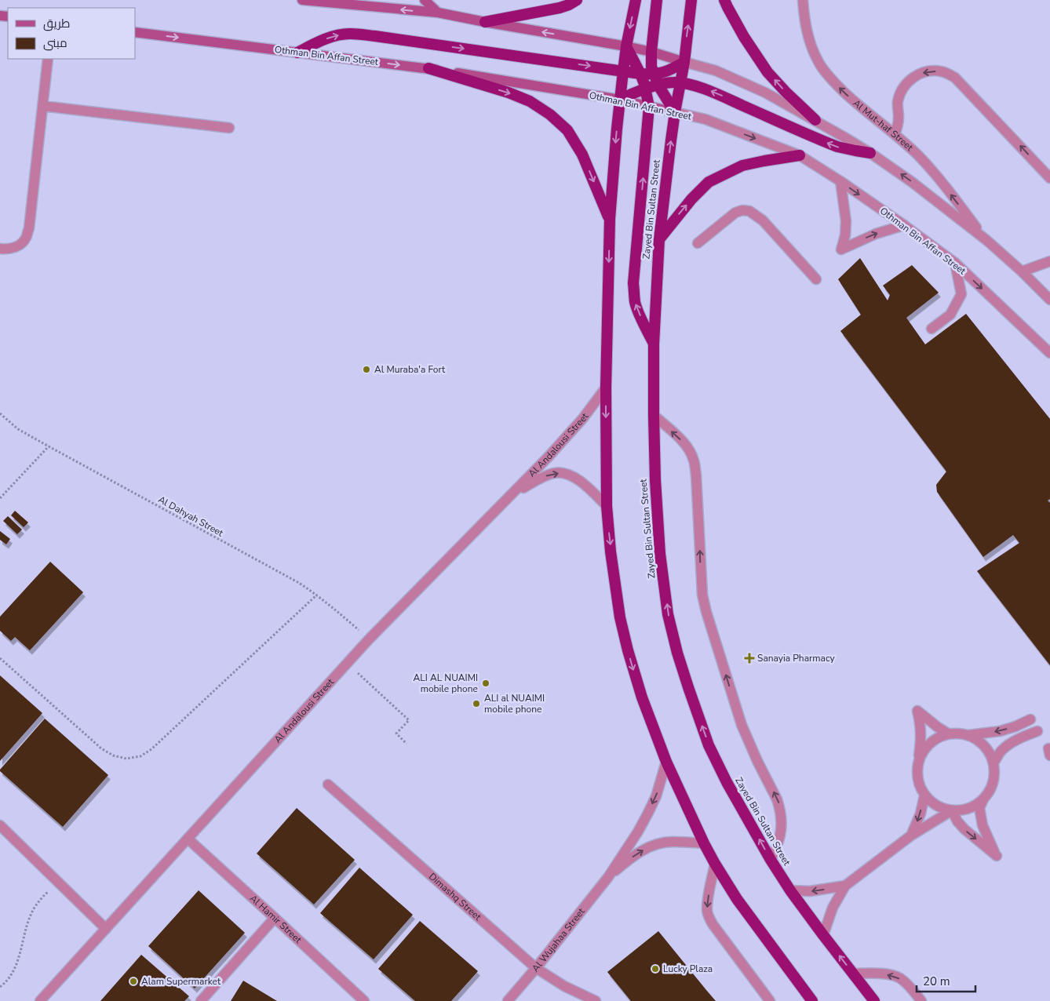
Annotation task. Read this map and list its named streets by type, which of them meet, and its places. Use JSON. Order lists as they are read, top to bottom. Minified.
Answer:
{"streets":{"highway":["Zayed Bin Sultan Street"],"main road":["Othman Bin Affan Street"],"street":["Al Mut-haf Street","Al Andalousi Street","Dimashq Street","Al Hamir Street","Al Wujahaa Street"],"path":["Al Dahyah Street"]},"crossings":[["Othman Bin Affan Street","Zayed Bin Sultan Street"],["Al Andalousi Street","Al Dahyah Street"],["Al Andalousi Street","Al Hamir Street"],["Dimashq Street","Al Wujahaa Street"]],"one_way":["Othman Bin Affan Street"],"places":{"other":["Al Muraba'a Fort","ALI AL NUAIMI mobile phone","ALI al NUAIMI mobile phone","Lucky Plaza","Alam Supermarket"],"health":["Sanayia Pharmacy"]},"legend":["طريق","مبنى"],"scale_bar":"20 m"}
